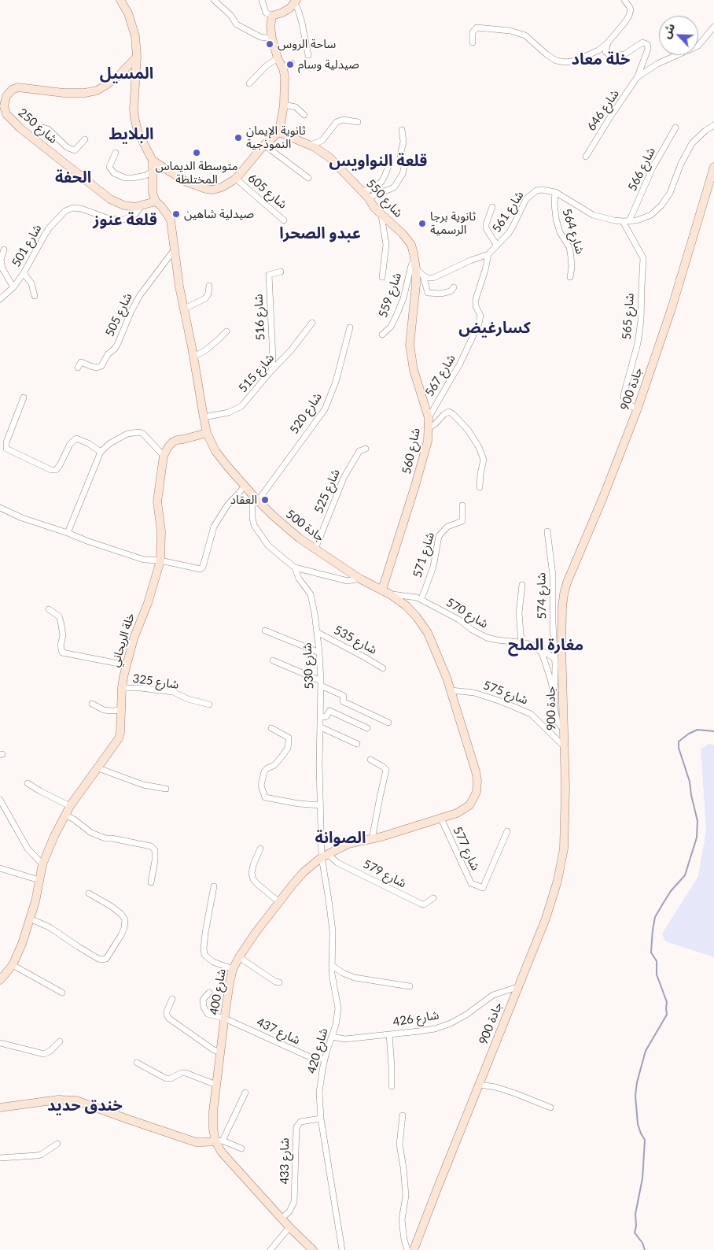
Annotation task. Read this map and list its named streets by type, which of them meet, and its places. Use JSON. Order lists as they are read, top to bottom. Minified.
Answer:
{"streets":{"main road":["شارع 250","شارع 550","جادة 900","شارع 560","جادة 500","خلة الريحاني","شارع 400"],"street":["شارع 646","شارع 566","شارع 605","شارع 561","شارع 564","شارع 501","شارع 559","شارع 505","شارع 565","شارع 516","شارع 515","شارع 567","شارع 520","شارع 525","شارع 571","شارع 574","شارع 570","شارع 535","شارع 530","شارع 325","شارع 575","شارع 577","شارع 579","شارع 426","شارع 437","شارع 420","شارع 433"]},"crossings":[["شارع 250","شارع 501"],["شارع 250","جادة 500"],["شارع 566","شارع 561"],["شارع 550","شارع 559"],["شارع 550","شارع 560"],["شارع 561","شارع 564"],["شارع 561","شارع 565"],["شارع 561","شارع 567"],["شارع 559","شارع 560"],["شارع 505","جادة 500"],["شارع 565","جادة 900"],["شارع 516","شارع 515"],["شارع 515","جادة 500"],["شارع 567","شارع 560"],["جادة 900","شارع 574"],["جادة 900","شارع 575"],["جادة 900","شارع 426"],["شارع 520","جادة 500"],["شارع 520","شارع 530"],["شارع 560","جادة 500"],["شارع 525","جادة 500"],["جادة 500","شارع 570"],["جادة 500","خلة الريحاني"],["جادة 500","شارع 530"],["جادة 500","شارع 575"],["جادة 500","شارع 577"],["جادة 500","شارع 400"],["شارع 571","شارع 570"],["شارع 574","شارع 570"],["خلة الريحاني","شارع 325"],["شارع 535","شارع 530"],["شارع 530","شارع 579"],["شارع 530","شارع 400"],["شارع 530","شارع 420"],["شارع 577","شارع 400"],["شارع 579","شارع 400"],["شارع 579","شارع 420"],["شارع 400","شارع 437"],["شارع 400","شارع 420"],["شارع 400","شارع 433"],["شارع 426","شارع 420"],["شارع 437","شارع 420"],["شارع 420","شارع 433"]],"districts":["خلة معاد","المسيل","البلايط","قلعة النواويس","الحفة","قلعة عنوز","عبدو الصحرا","كسارغيض","مغارة الملح","الصوانة","خندق حديد"],"places":["ساحة الروس","صيدلية وسام","ثانوية الإيمان النموذجية","متوسطة الديماس المختلطة","صيدلية شاهين","ثانوية برجا الرسمية","العقاد"],"north":"top left"}
